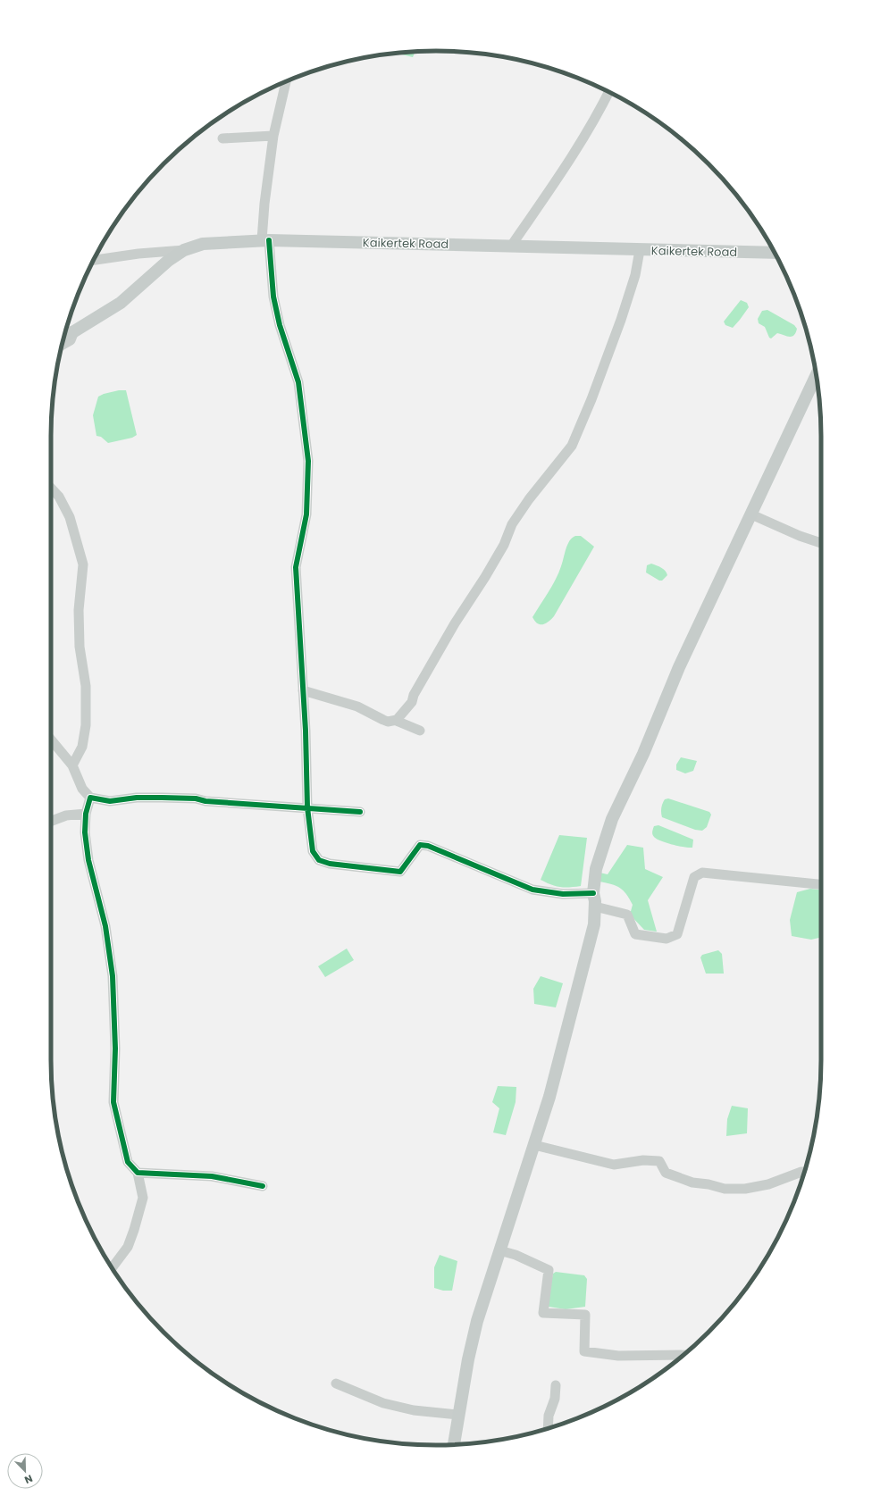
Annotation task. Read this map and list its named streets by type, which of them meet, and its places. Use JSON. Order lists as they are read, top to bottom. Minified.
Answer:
{"streets":{"main road":["Kaikertek Road"]},"north":"bottom right"}
